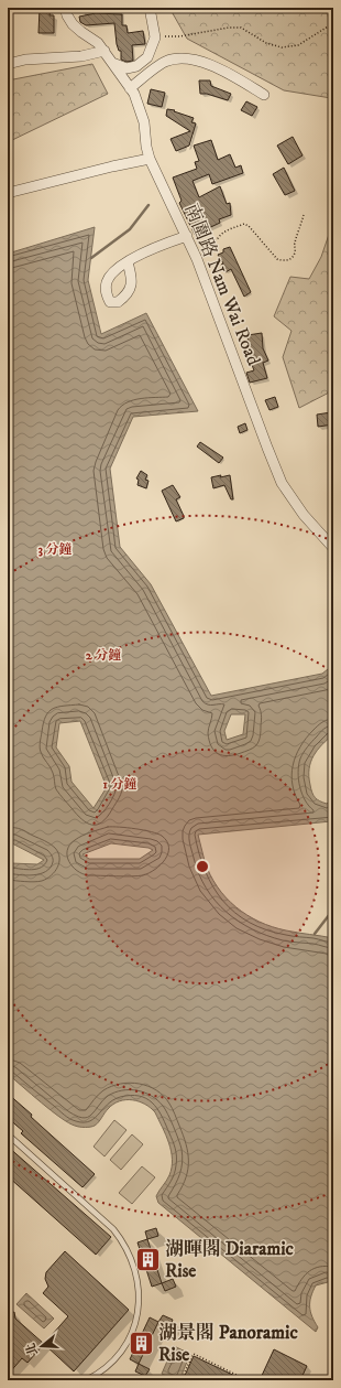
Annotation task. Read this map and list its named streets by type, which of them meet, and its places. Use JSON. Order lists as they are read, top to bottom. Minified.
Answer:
{"streets":{"street":["南圍路 Nam Wai Road"]},"places":{"building":["湖暉閣 Diaramic Rise","湖景閣 Panoramic Rise"]},"north":"left","rings":["3 分鐘","2 分鐘","1 分鐘"]}
